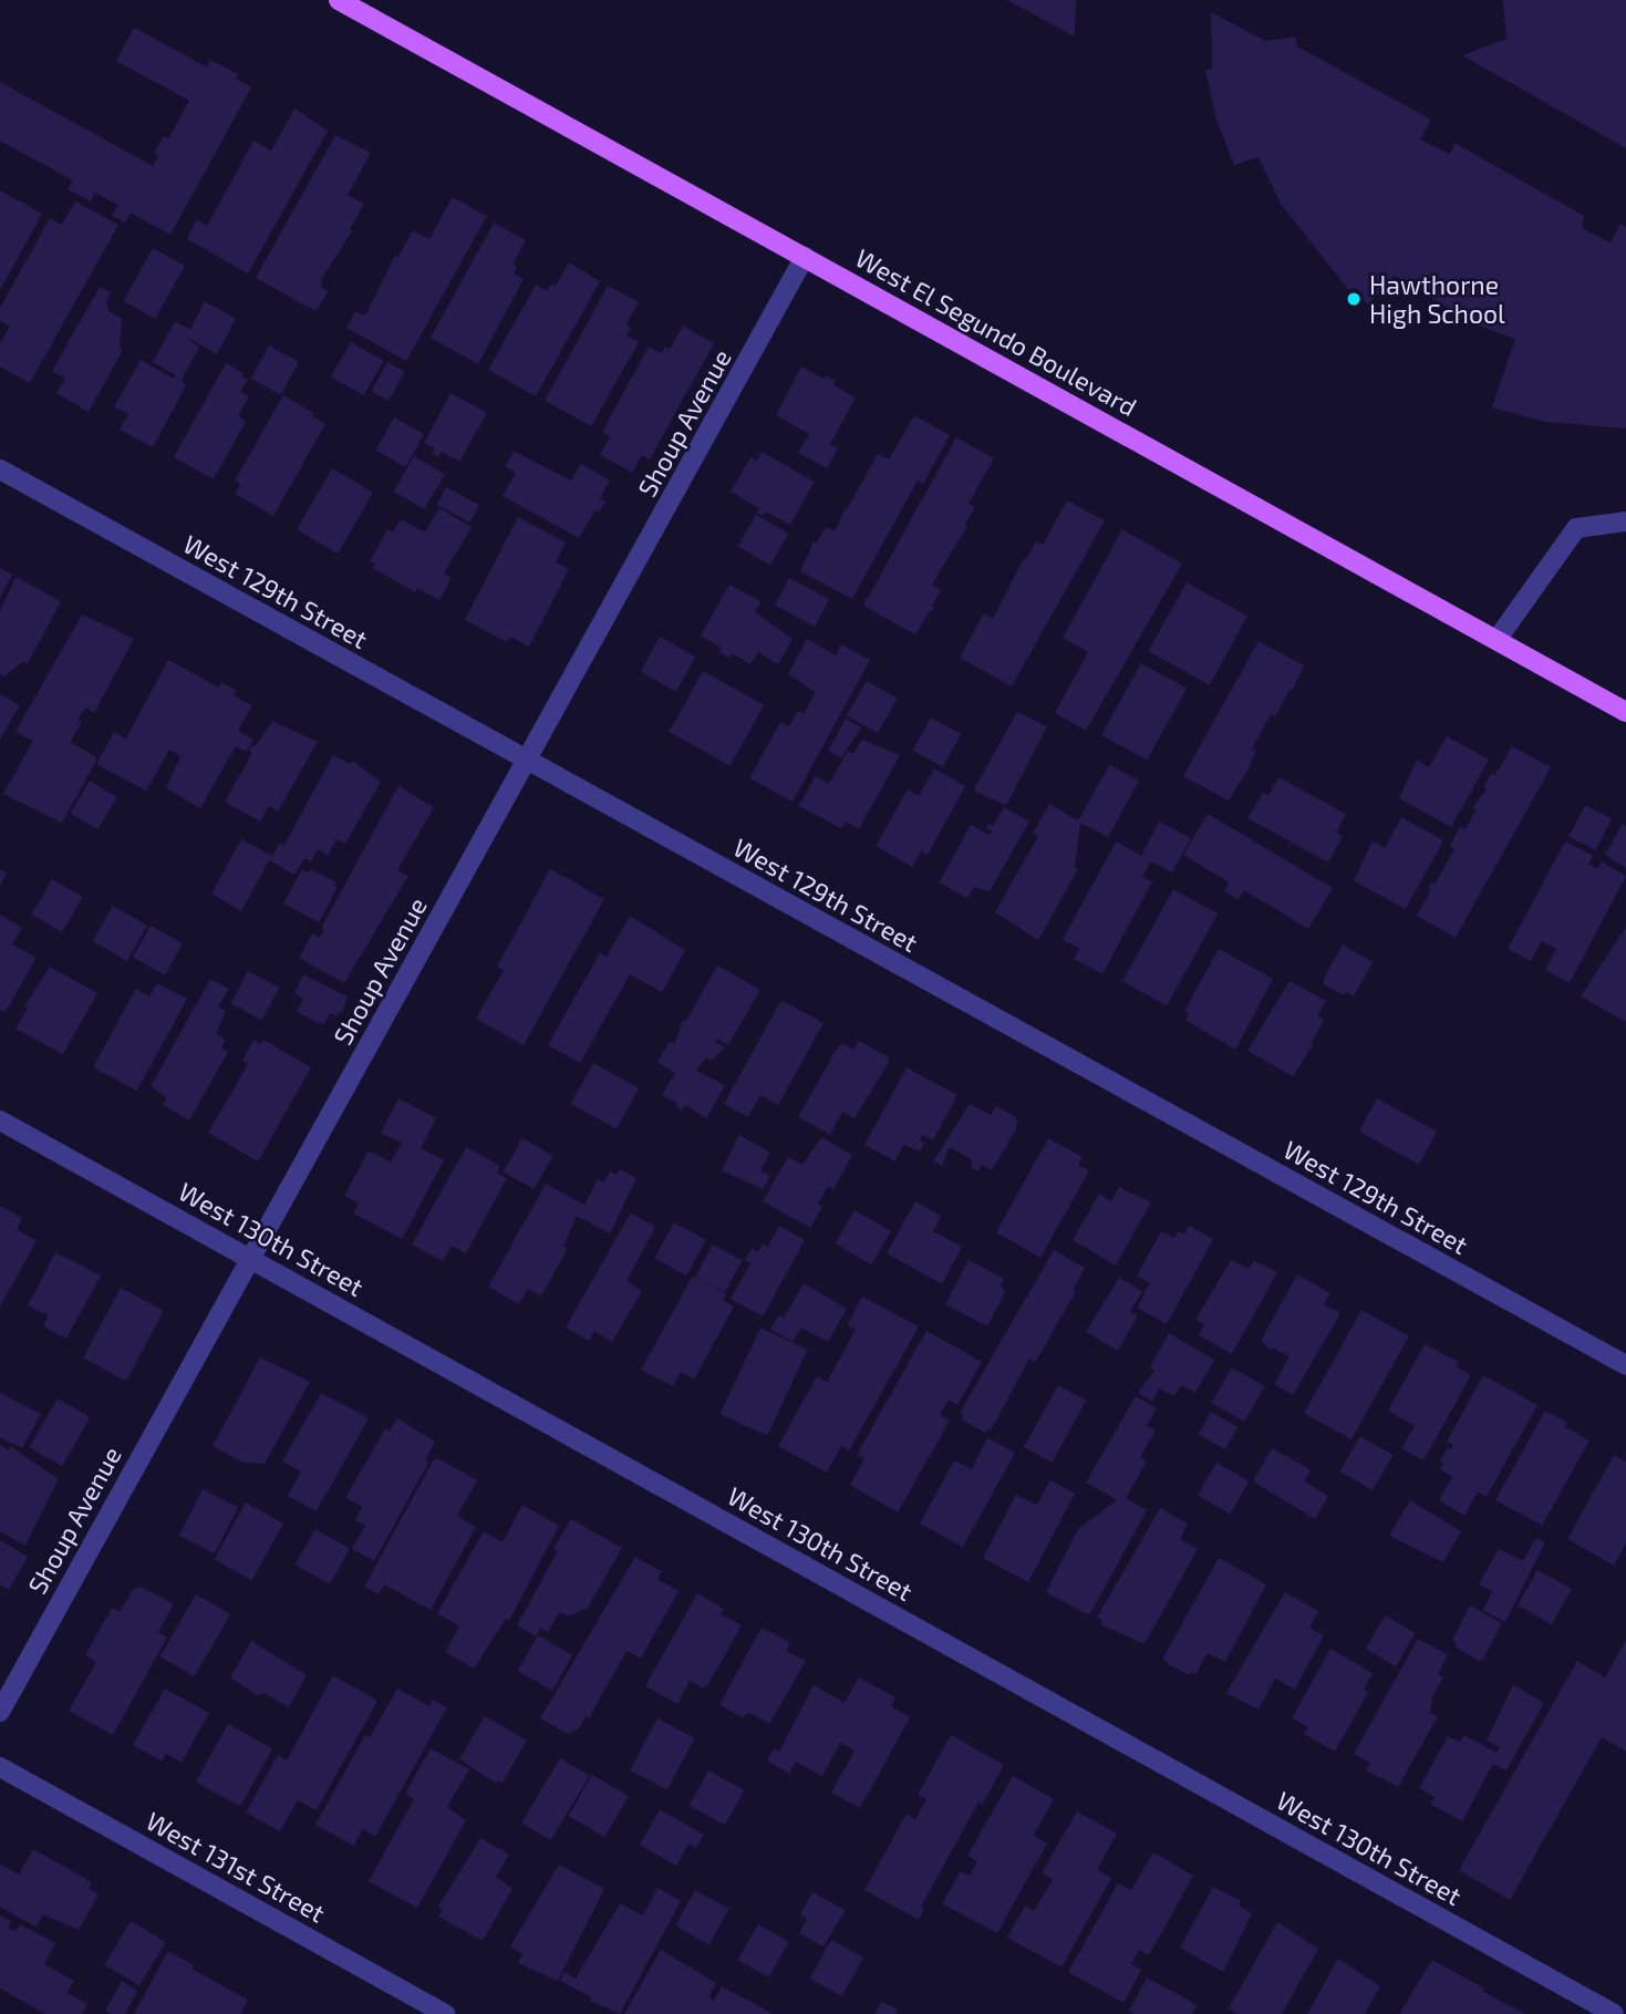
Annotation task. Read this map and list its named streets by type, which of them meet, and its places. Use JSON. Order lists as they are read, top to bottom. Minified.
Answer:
{"streets":{"main road":["West El Segundo Boulevard"],"street":["Shoup Avenue","West 129th Street","West 130th Street","West 131st Street"]},"crossings":[["West El Segundo Boulevard","Shoup Avenue"],["Shoup Avenue","West 129th Street"],["Shoup Avenue","West 130th Street"]],"places":["Hawthorne High School"]}
